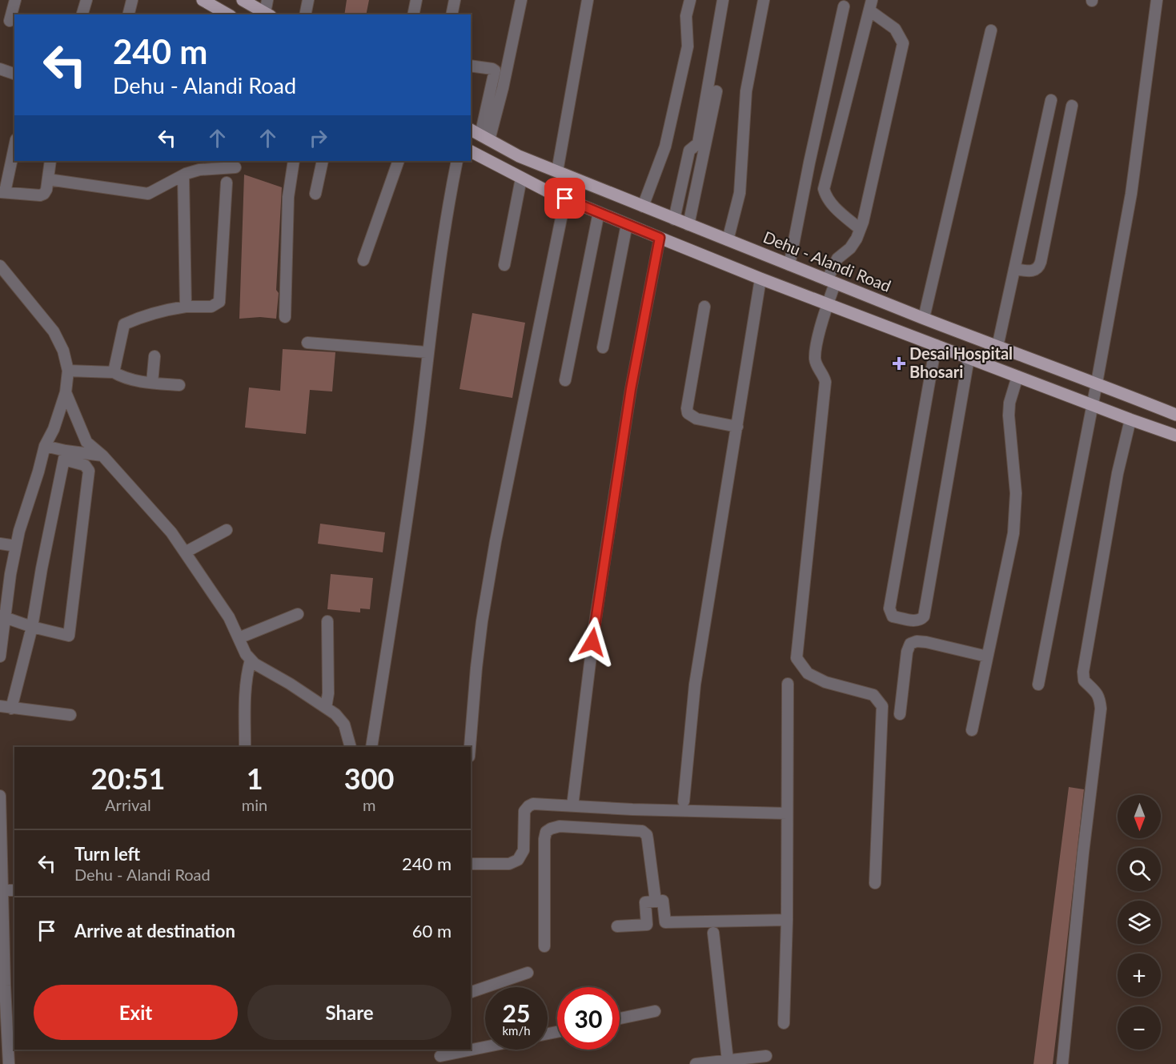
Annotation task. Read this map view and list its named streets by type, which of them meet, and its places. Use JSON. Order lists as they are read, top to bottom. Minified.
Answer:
{"streets":{"main road":["Dehu - Alandi Road"]},"places":{"health":["Desai Hospital Bhosari"]},"north":"bottom","page":{"turn":["240 m","Dehu - Alandi Road"],"eta":["20:51","Arrival","1","min","300","m"],"map_buttons":["+","−"],"list":[{"name":"Turn left","note":"Dehu - Alandi Road","value":"240 m"},{"name":"Arrive at destination","value":"60 m"}],"buttons":["Exit","Share"],"speed":"25 km/h","limit":"30"}}
